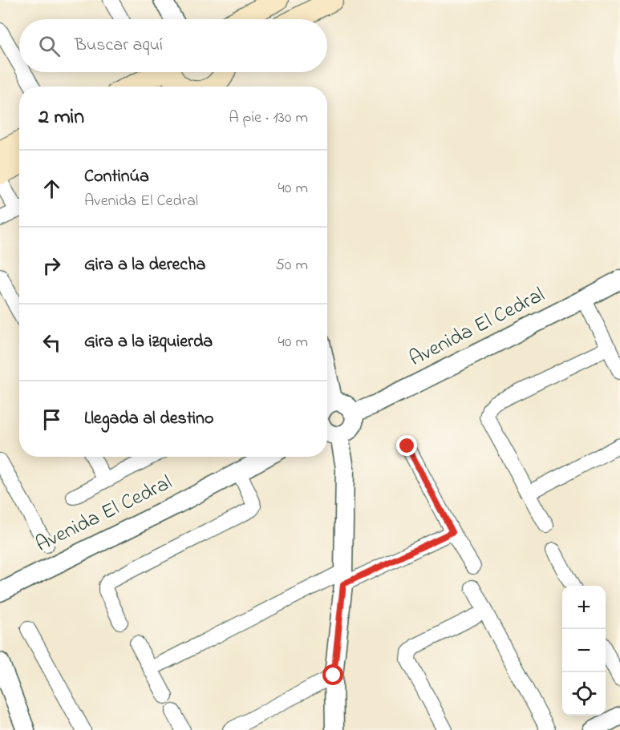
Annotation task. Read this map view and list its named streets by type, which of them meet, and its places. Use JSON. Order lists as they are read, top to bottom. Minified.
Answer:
{"streets":{"street":["Avenida El Cedral"]},"page":{"search":"Buscar aquí","heading":["2 min","A pie · 130 m"],"list":[["Continúa","Avenida El Cedral","40 m"],["Gira a la derecha","50 m"],["Gira a la izquierda","40 m"],"Llegada al destino"],"map_buttons":["+","−"]}}
